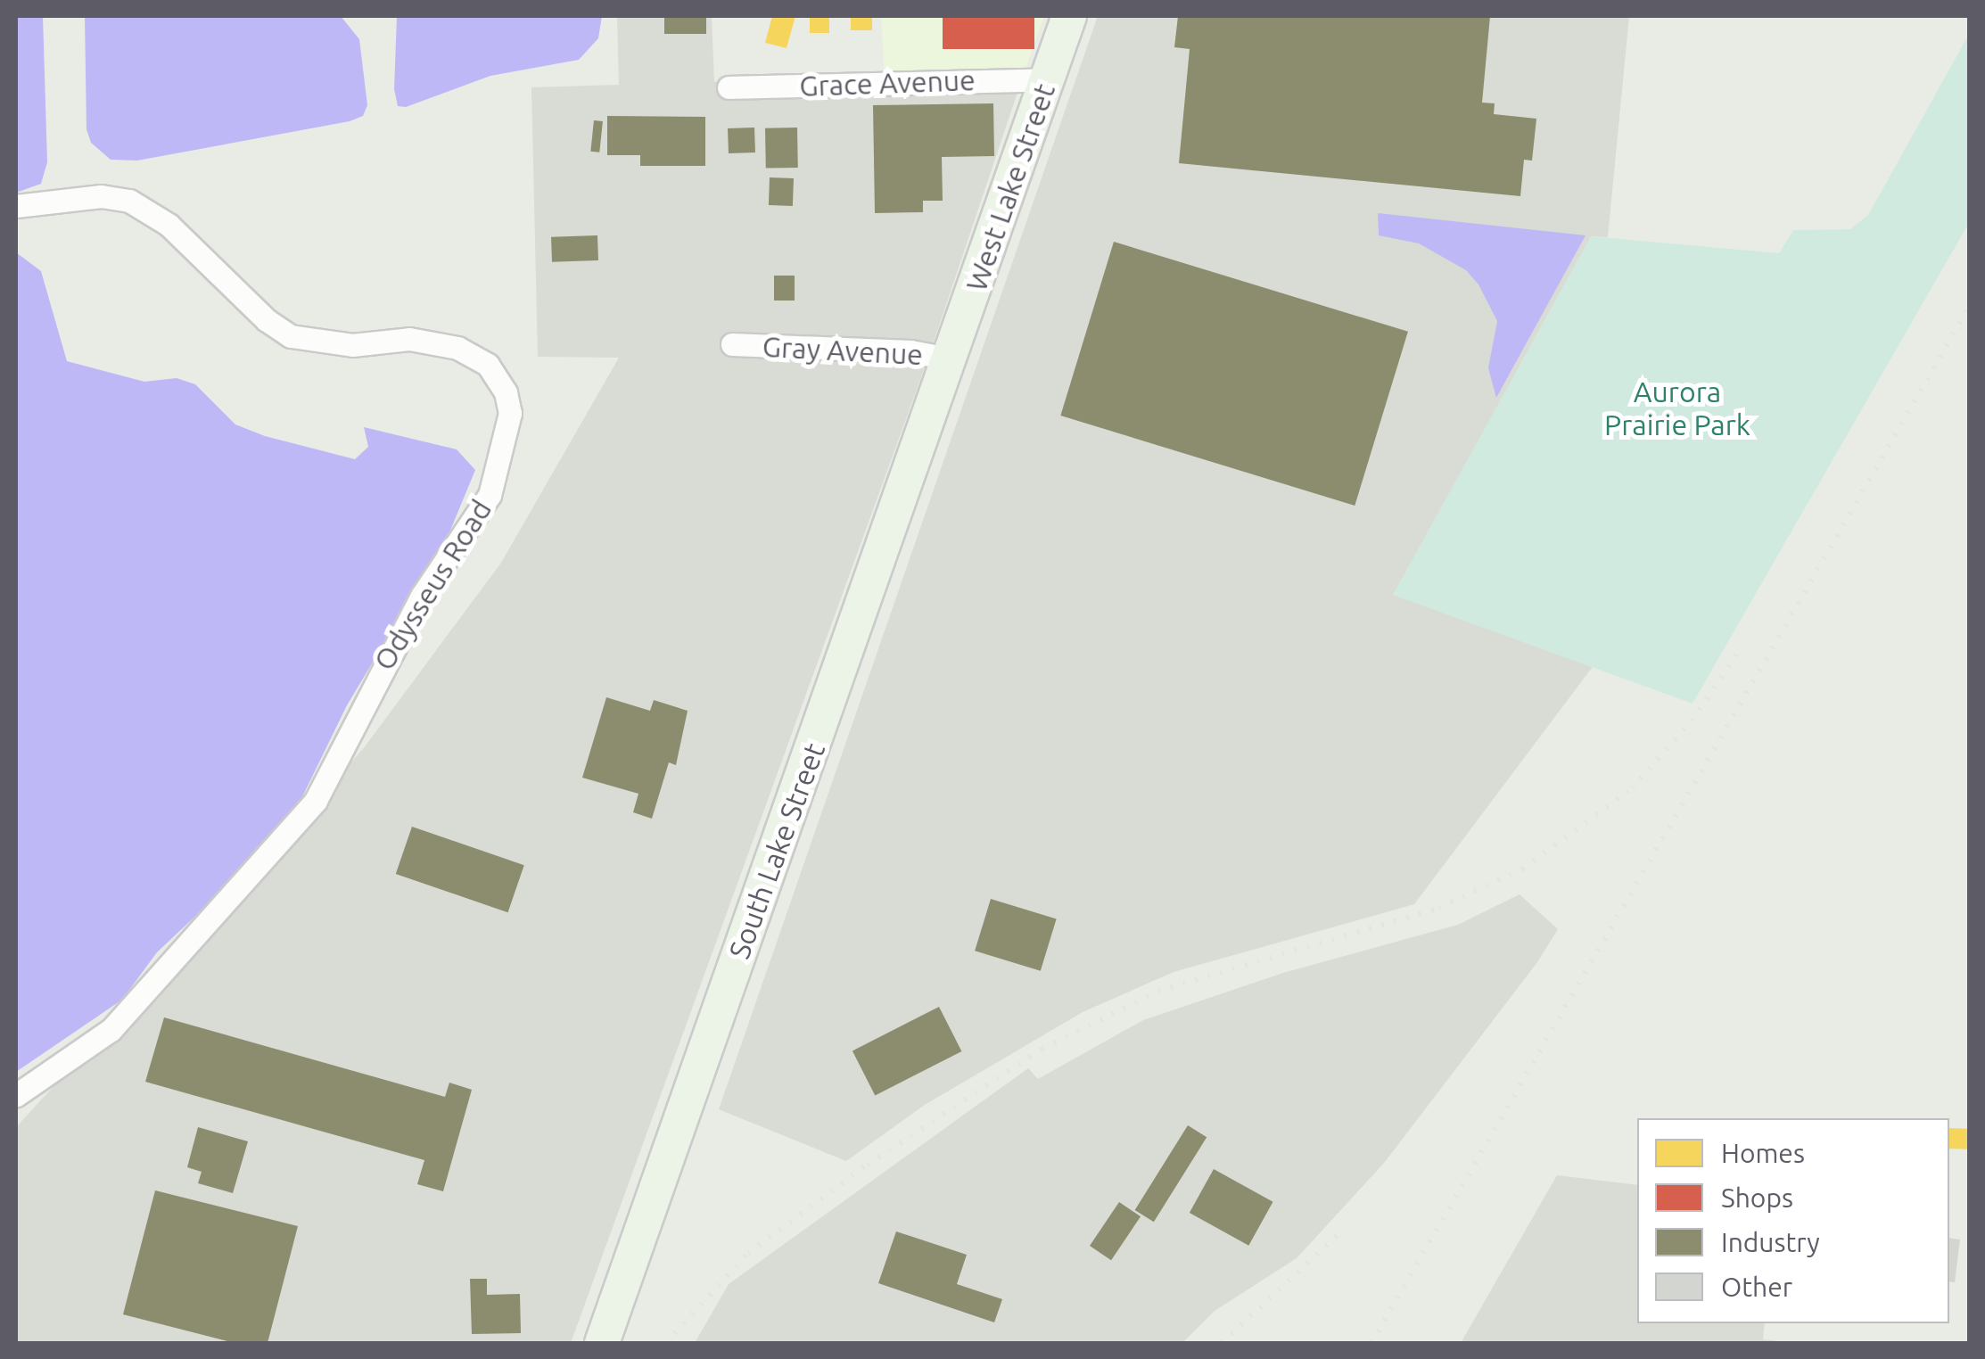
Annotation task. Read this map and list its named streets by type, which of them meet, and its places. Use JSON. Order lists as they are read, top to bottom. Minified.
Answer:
{"streets":{"main road":["West Lake Street","South Lake Street"],"street":["Grace Avenue","Gray Avenue","Odysseus Road"]},"crossings":[["Grace Avenue","West Lake Street"],["West Lake Street","Gray Avenue"],["West Lake Street","South Lake Street"],["Gray Avenue","South Lake Street"]],"parks":["Aurora Prairie Park"],"legend":["Homes","Shops","Industry","Other"]}
